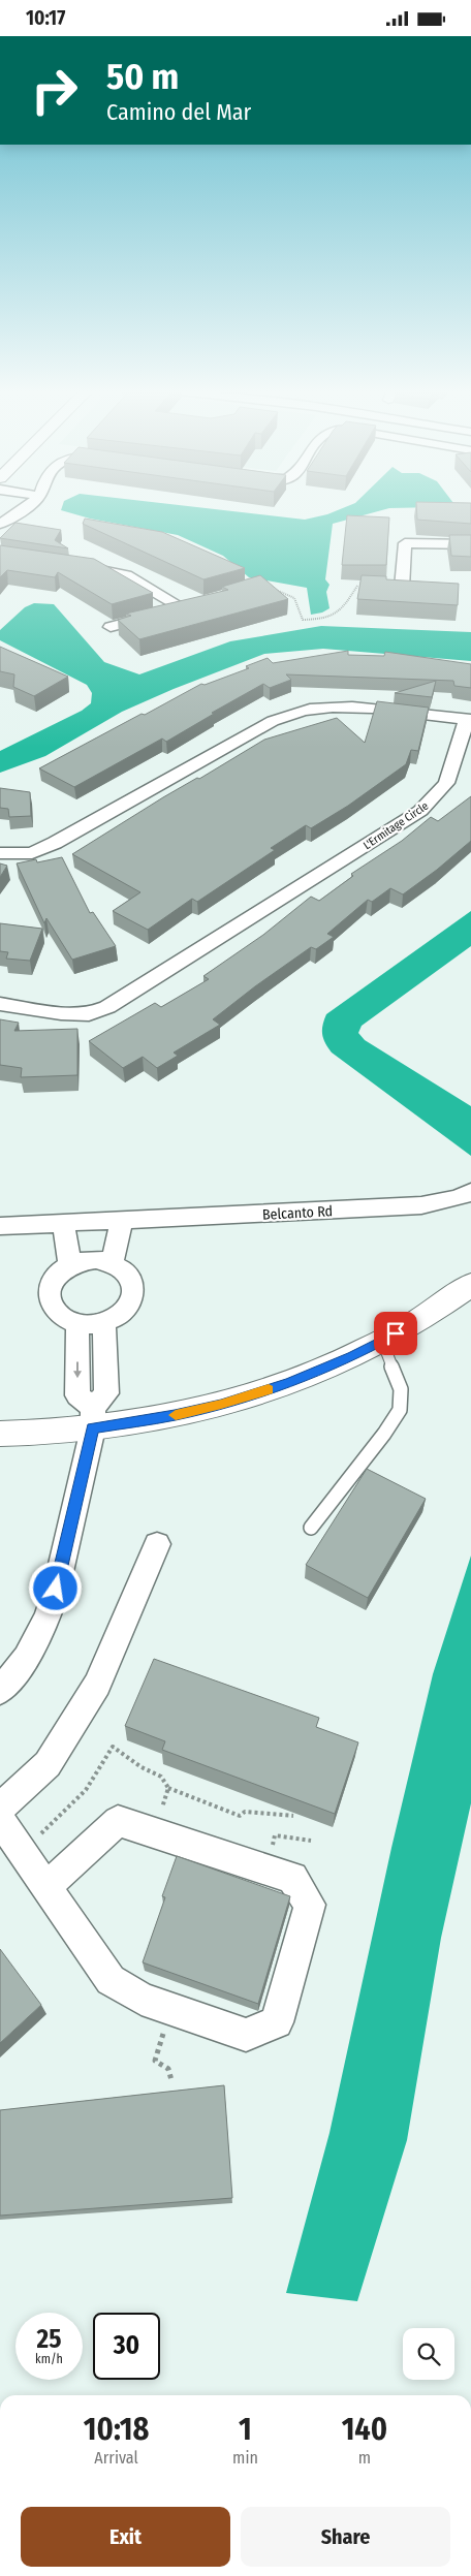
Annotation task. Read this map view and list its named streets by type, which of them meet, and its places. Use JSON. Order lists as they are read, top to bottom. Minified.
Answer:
{"streets":{"street":["L'Ermitage Circle","Belcanto Rd"]},"page":{"status":"10:17","turn":["50 m","Camino del Mar"],"speed":"25 km/h","limit":"30","eta":["10:18","Arrival","1","min","140","m"],"buttons":["Exit","Share"]}}
